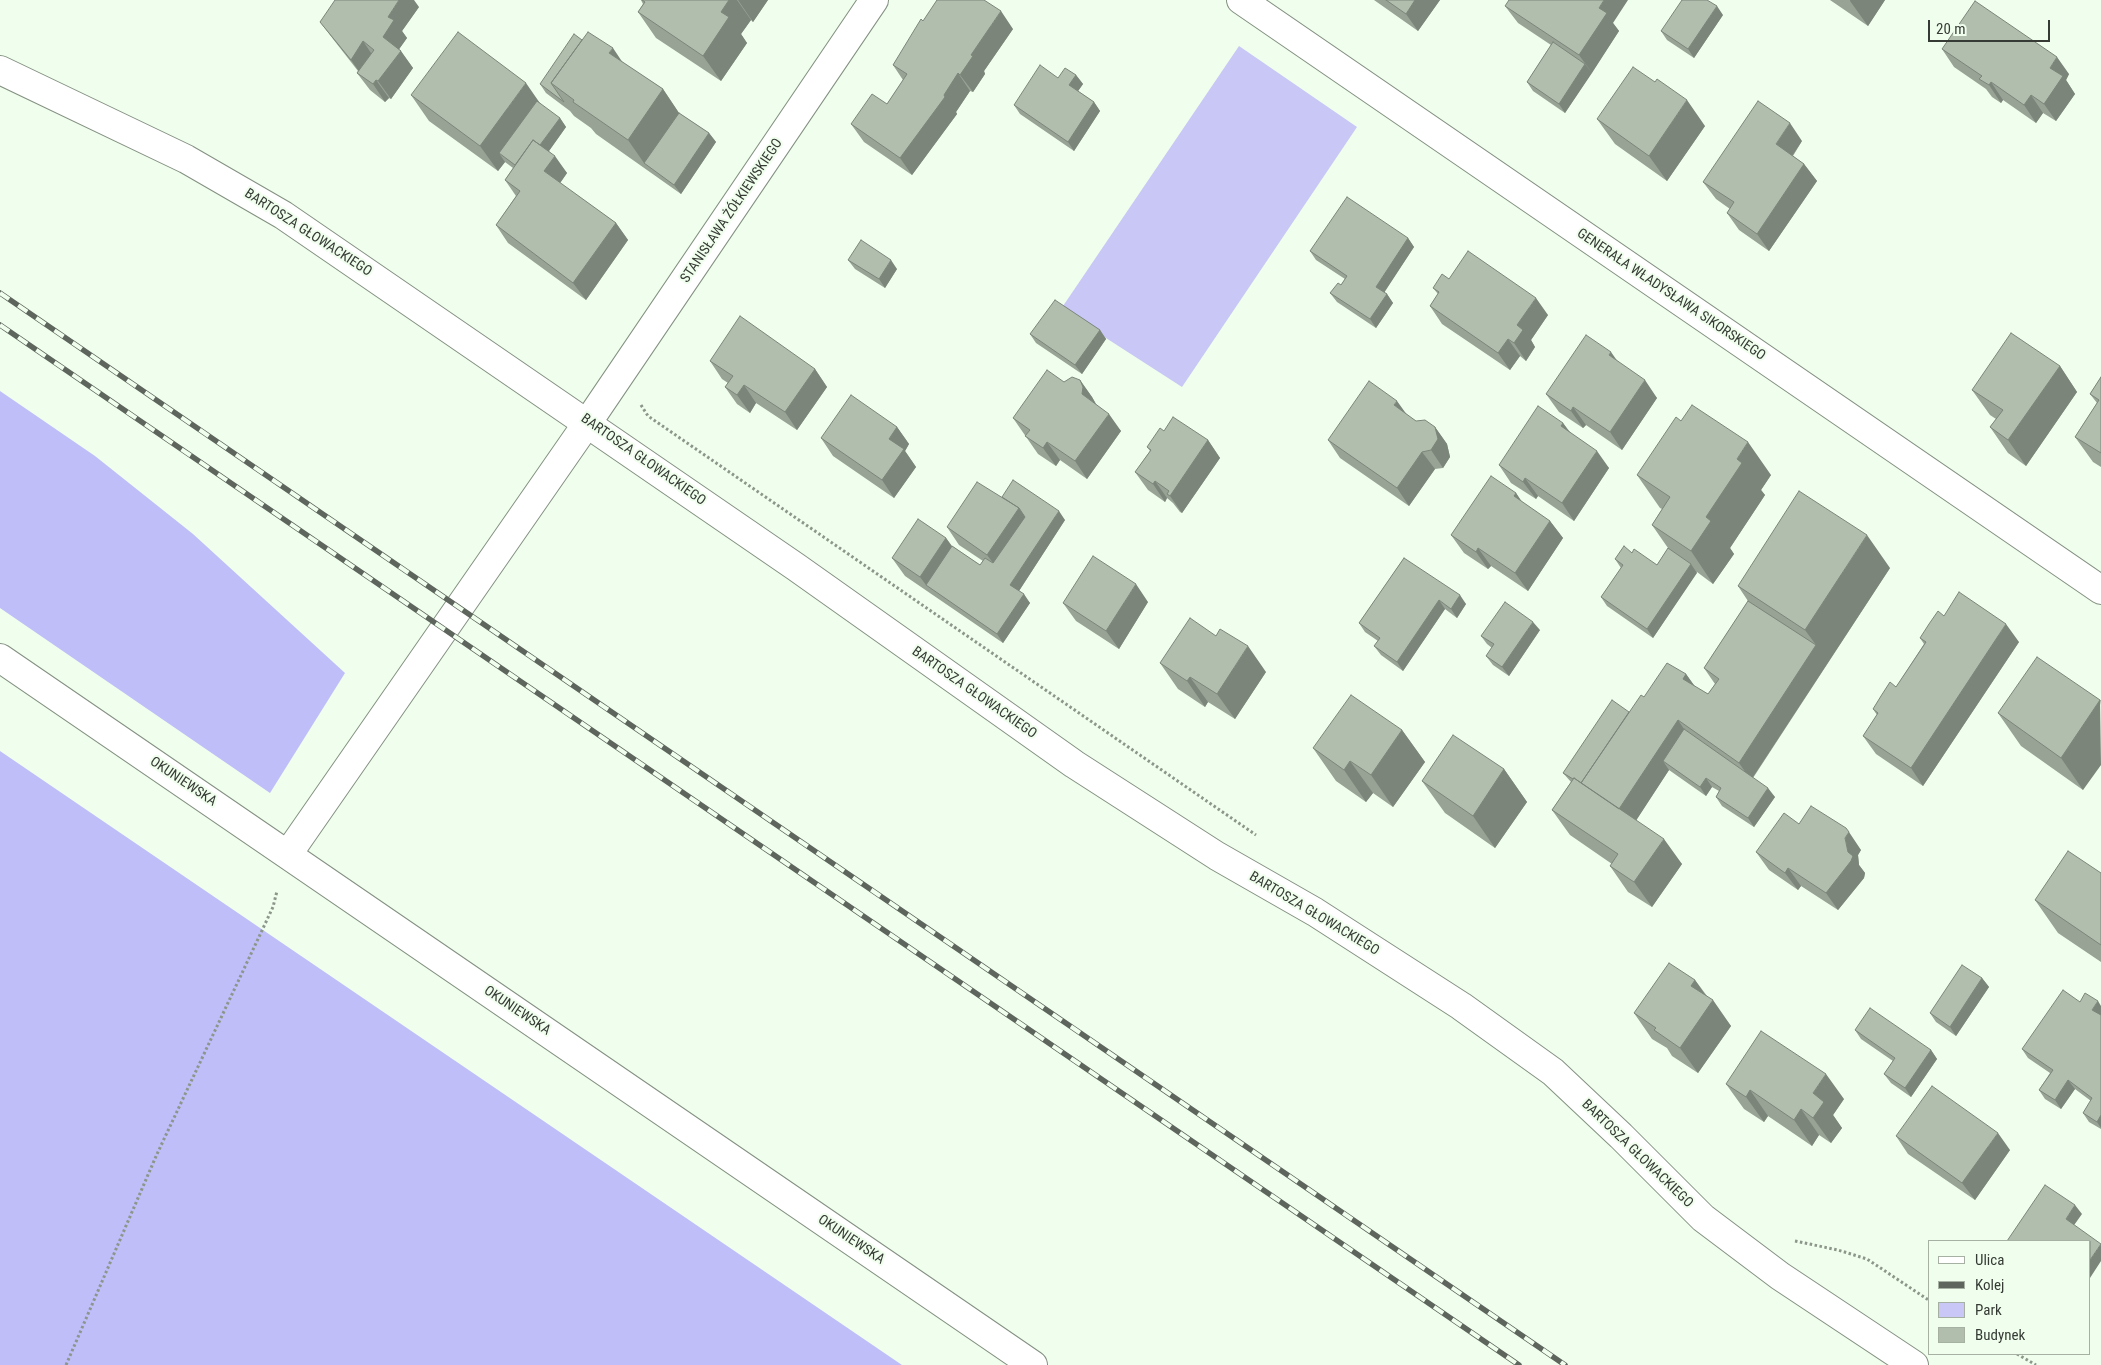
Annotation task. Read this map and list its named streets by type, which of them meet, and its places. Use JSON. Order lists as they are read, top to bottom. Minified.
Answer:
{"streets":{"street":["STANISŁAWA ŻÓŁKIEWSKIEGO","BARTOSZA GŁOWACKIEGO","GENERAŁA WŁADYSŁAWA SIKORSKIEGO","OKUNIEWSKA"]},"crossings":[["STANISŁAWA ŻÓŁKIEWSKIEGO","BARTOSZA GŁOWACKIEGO"],["STANISŁAWA ŻÓŁKIEWSKIEGO","OKUNIEWSKA"]],"legend":["Ulica","Kolej","Park","Budynek"],"scale_bar":"20 m"}
